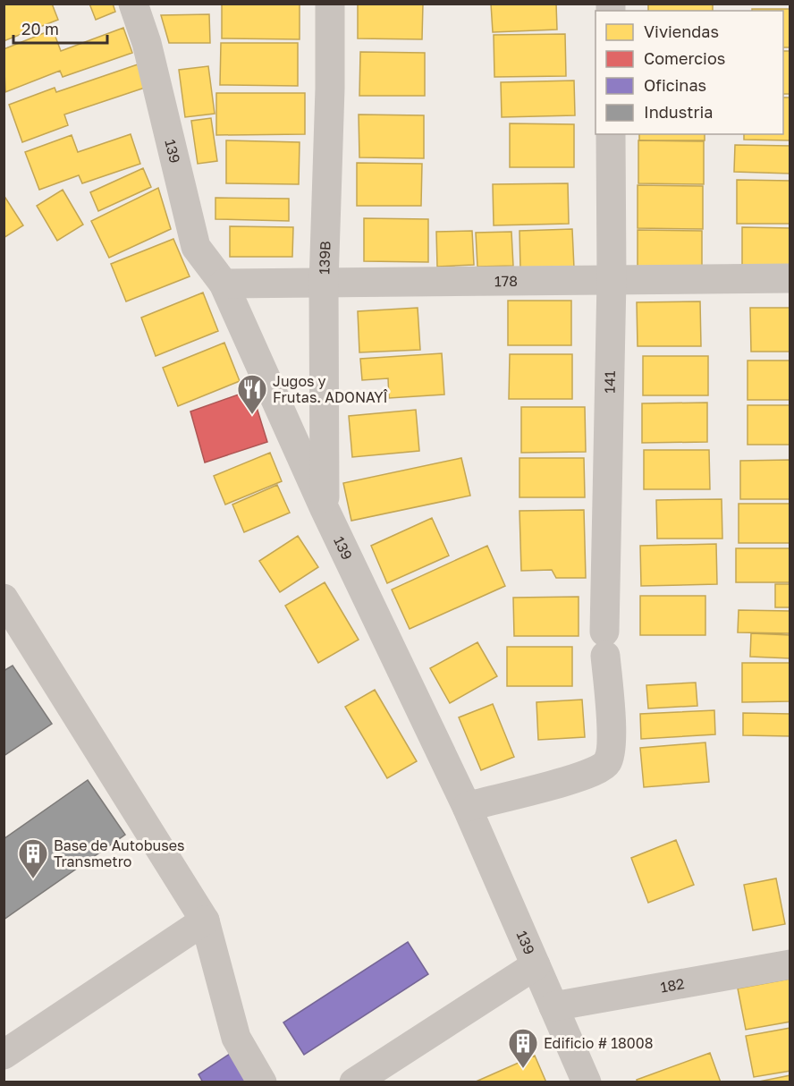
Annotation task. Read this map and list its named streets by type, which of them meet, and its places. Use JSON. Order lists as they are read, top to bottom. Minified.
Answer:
{"streets":{"street":["139","139B","178","141","182"]},"crossings":[["139","139B"],["139","178"],["139","141"],["139","182"],["139B","178"],["178","141"]],"places":{"restaurant":["Jugos y Frutas. ADONAYÎ"],"building":["Base de Autobuses Transmetro","Edificio # 18008"]},"legend":["Viviendas","Comercios","Oficinas","Industria"],"scale_bar":"20 m"}
